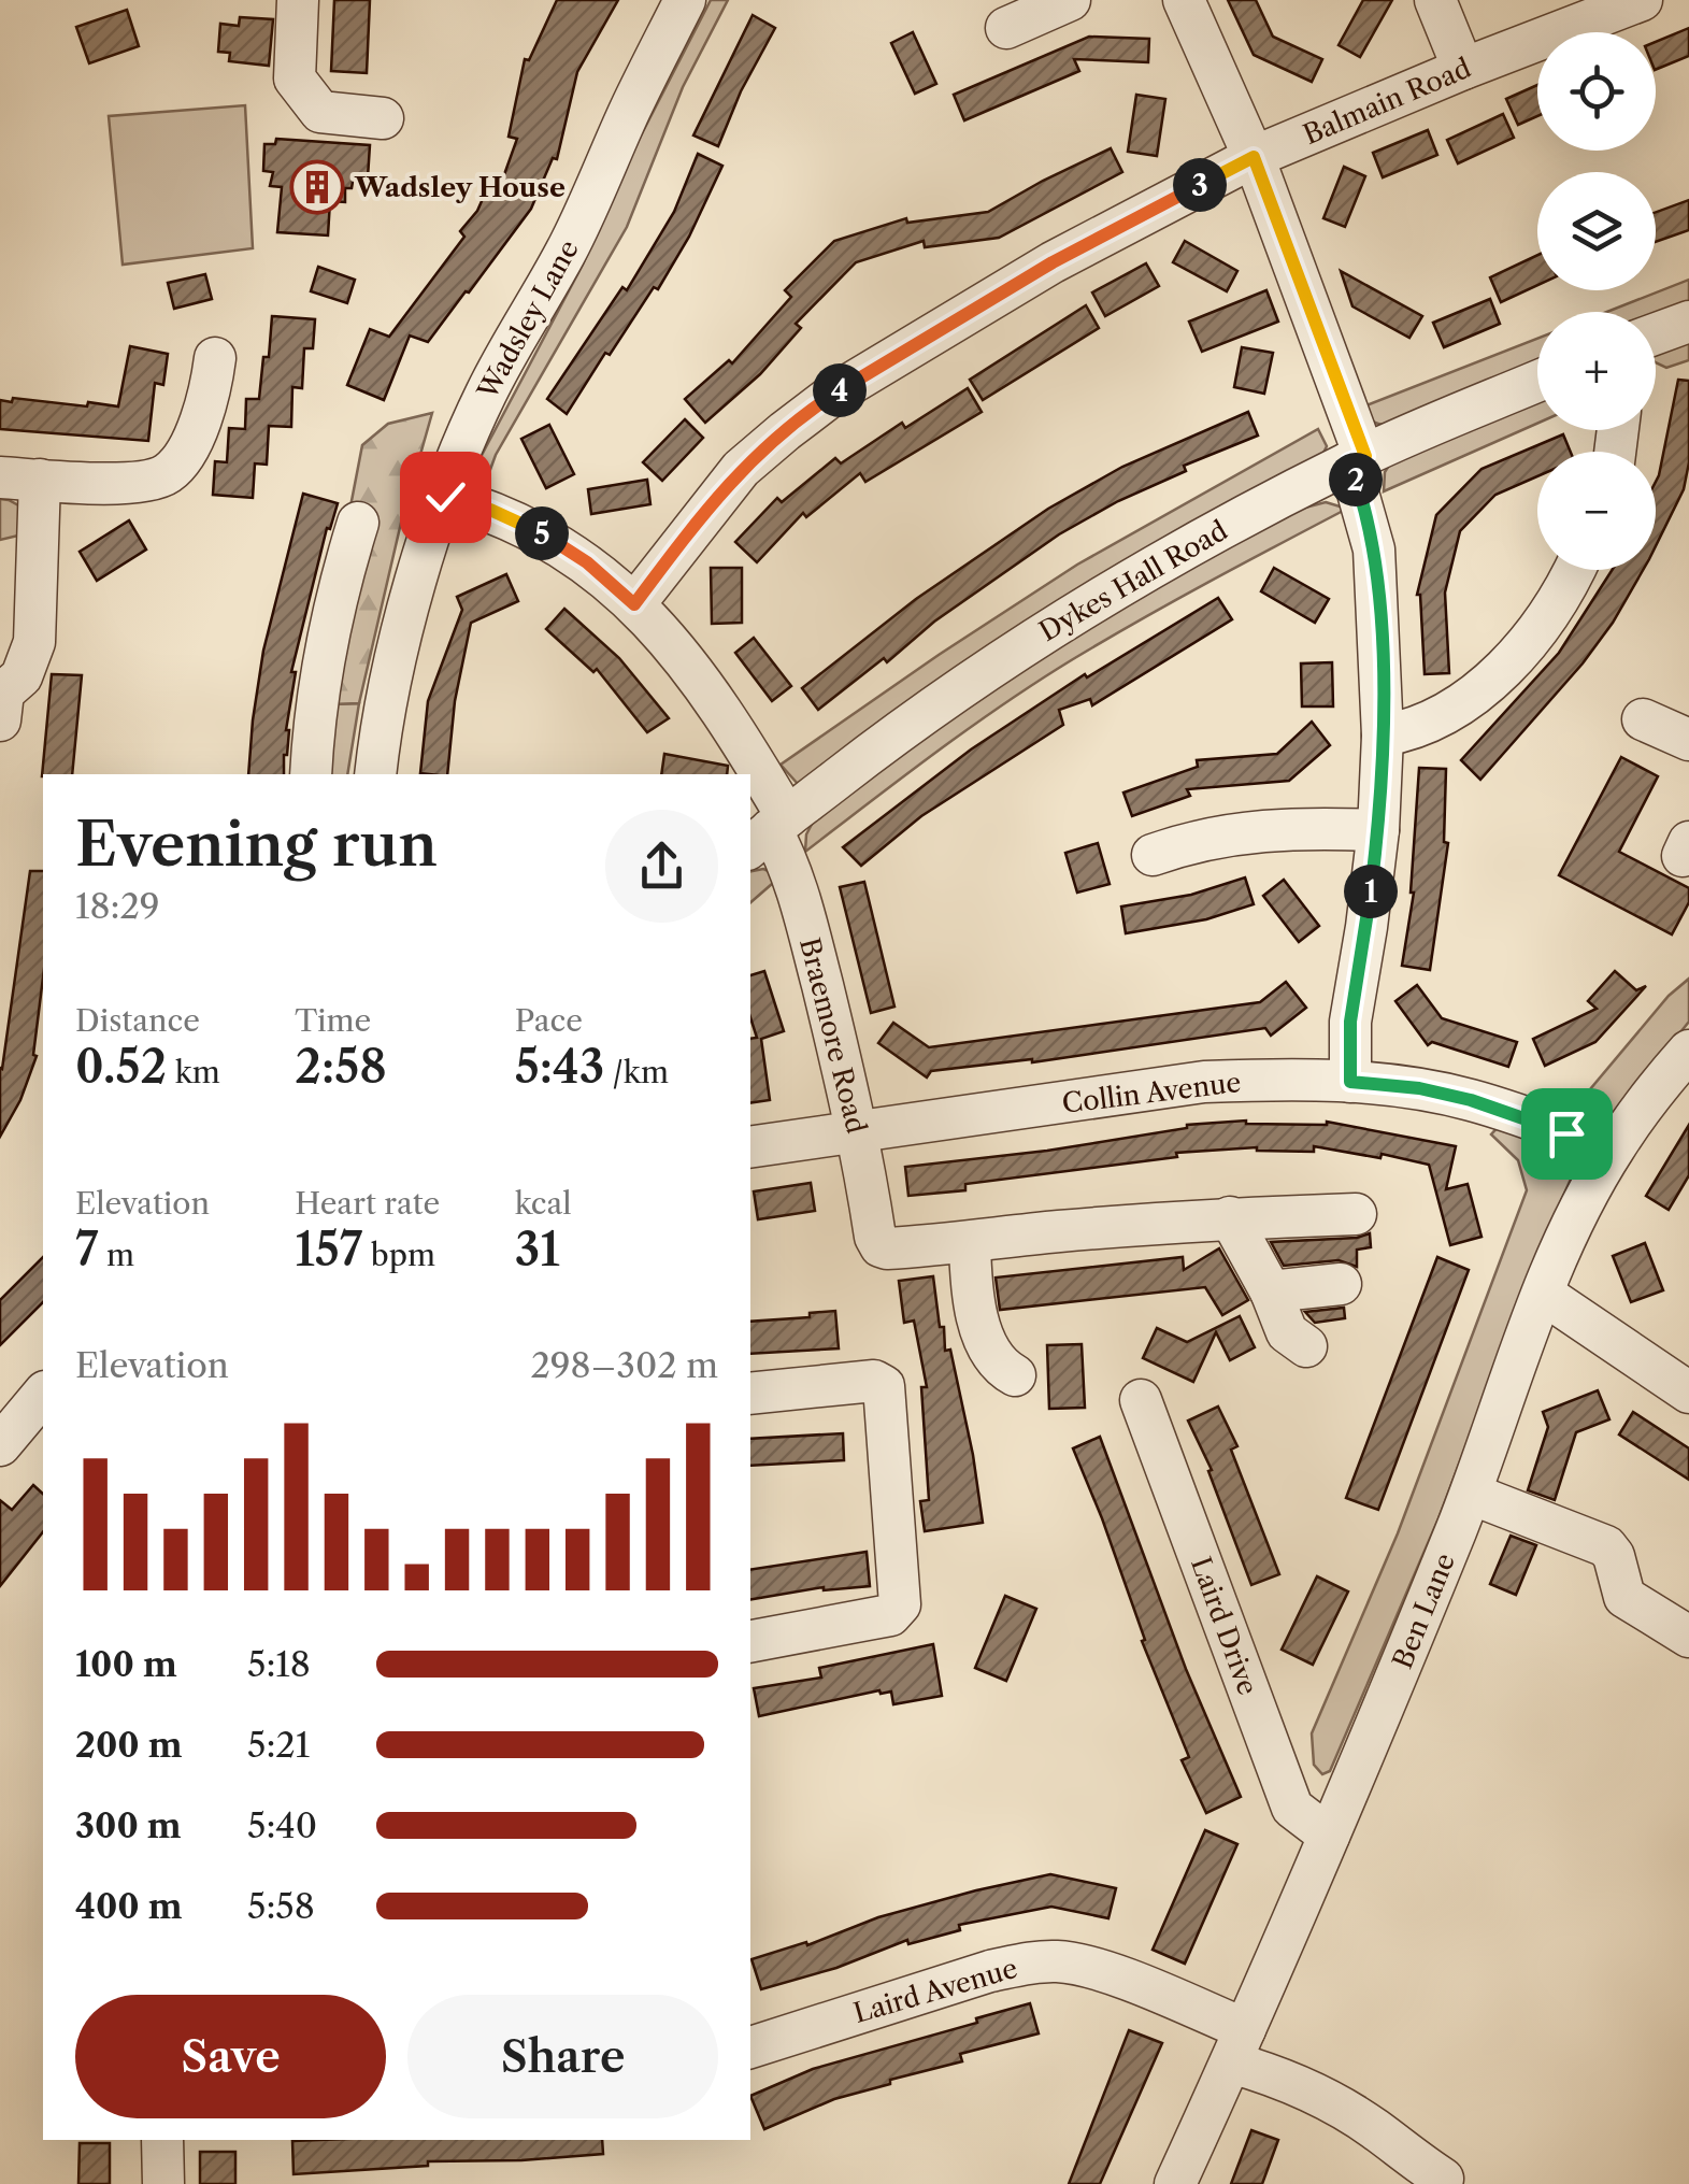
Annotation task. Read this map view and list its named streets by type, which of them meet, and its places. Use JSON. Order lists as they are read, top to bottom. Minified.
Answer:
{"streets":{"street":["Balmain Road","Wadsley Lane","Dykes Hall Road","Braemore Road","Collin Avenue","Ben Lane","Laird Drive","Laird Avenue"]},"crossings":[["Balmain Road","Braemore Road"],["Wadsley Lane","Braemore Road"],["Dykes Hall Road","Braemore Road"],["Braemore Road","Collin Avenue"],["Collin Avenue","Ben Lane"],["Ben Lane","Laird Drive"],["Ben Lane","Laird Avenue"]],"places":{"building":["Wadsley House"]},"page":{"map_buttons":["+","−"],"pins":["3","4","2","5","1"],"heading":["Evening run","18:29"],"stats":[["Distance","0.52 km"],["Time","2:58"],["Pace","5:43 /km"],["Elevation","7 m"],["Heart rate","157 bpm"],["kcal","31"]],"chart":["Elevation","298–302 m"],"list":[{"name":"100 m","note":"5:18"},{"name":"200 m","note":"5:21"},{"name":"300 m","note":"5:40"},{"name":"400 m","note":"5:58"}],"buttons":["Save","Share"]}}
